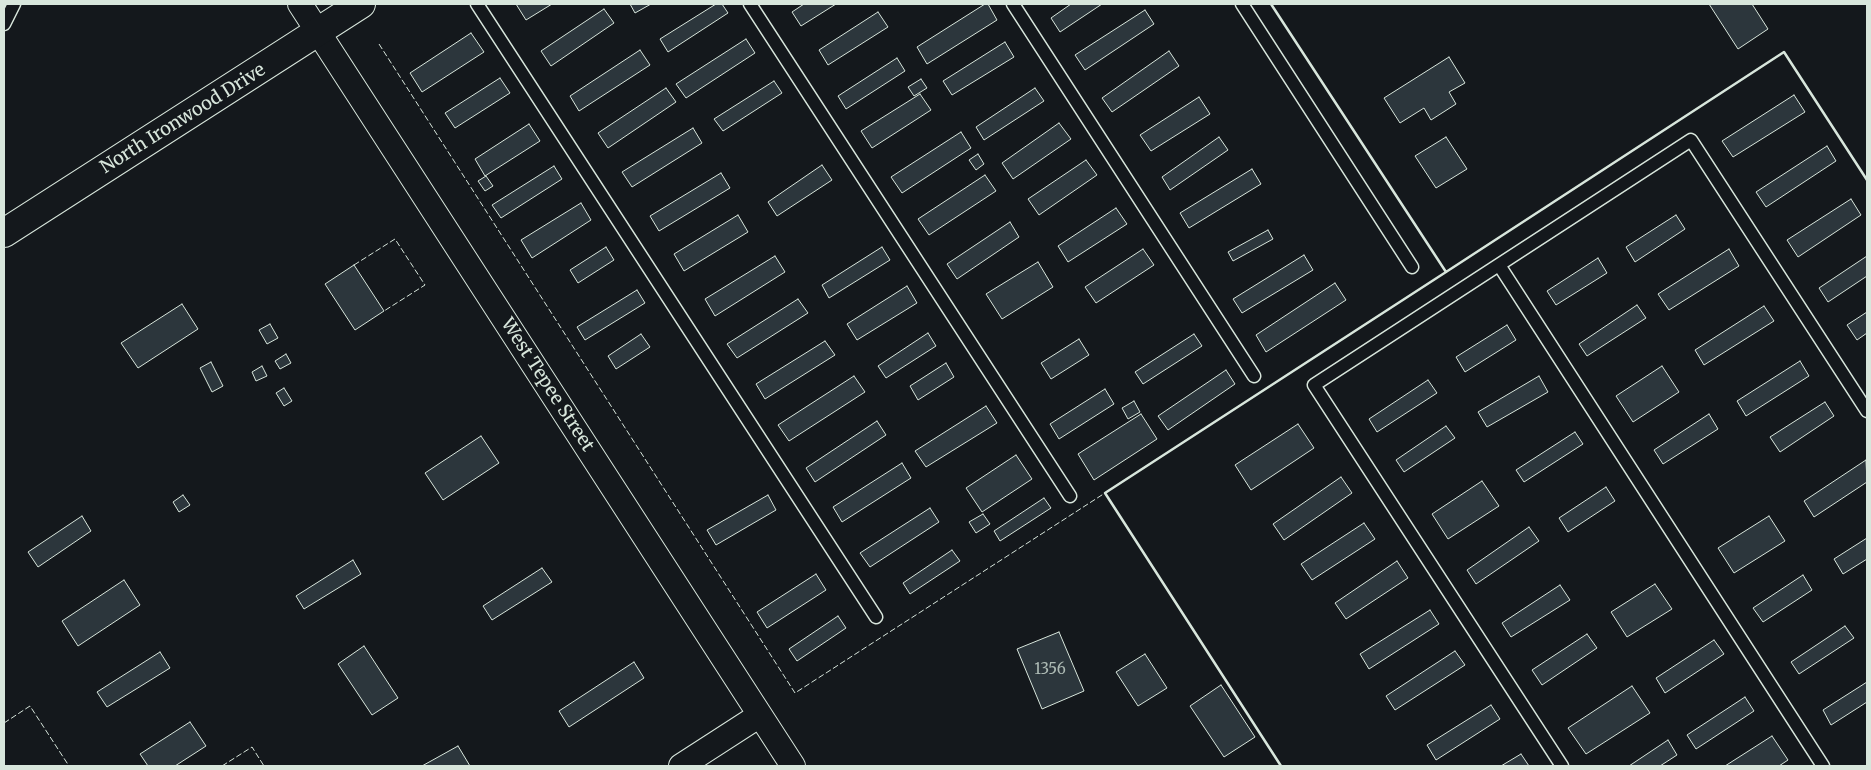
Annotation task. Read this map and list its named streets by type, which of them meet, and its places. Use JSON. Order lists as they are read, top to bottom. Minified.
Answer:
{"streets":{"street":["North Ironwood Drive","West Tepee Street"]},"crossings":[["North Ironwood Drive","West Tepee Street"]],"house_numbers":["1356"]}
